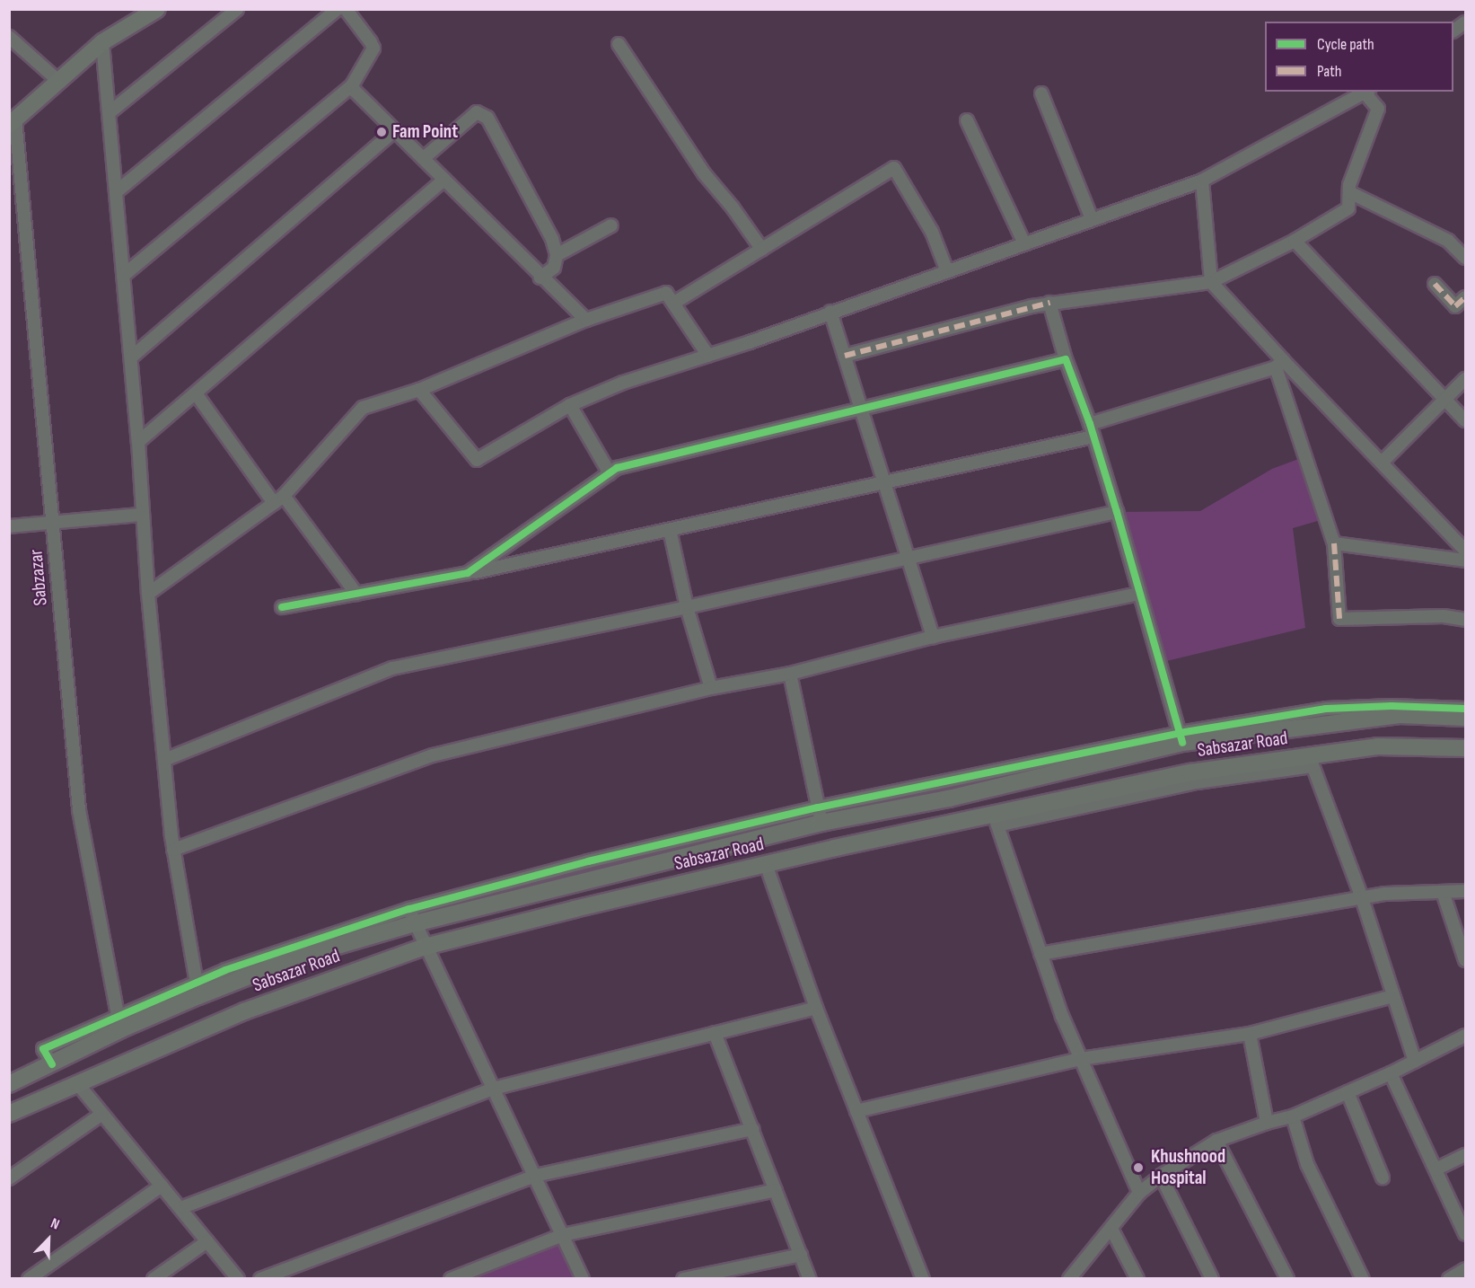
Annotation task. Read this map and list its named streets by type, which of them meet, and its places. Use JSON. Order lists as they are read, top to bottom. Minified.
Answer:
{"streets":{"main road":["Sabsazar Road"],"street":["Sabzazar"]},"crossings":[["Sabzazar","Sabsazar Road"]],"places":["Fam Point","Khushnood Hospital"],"legend":["Cycle path","Path"],"north":"top right"}
